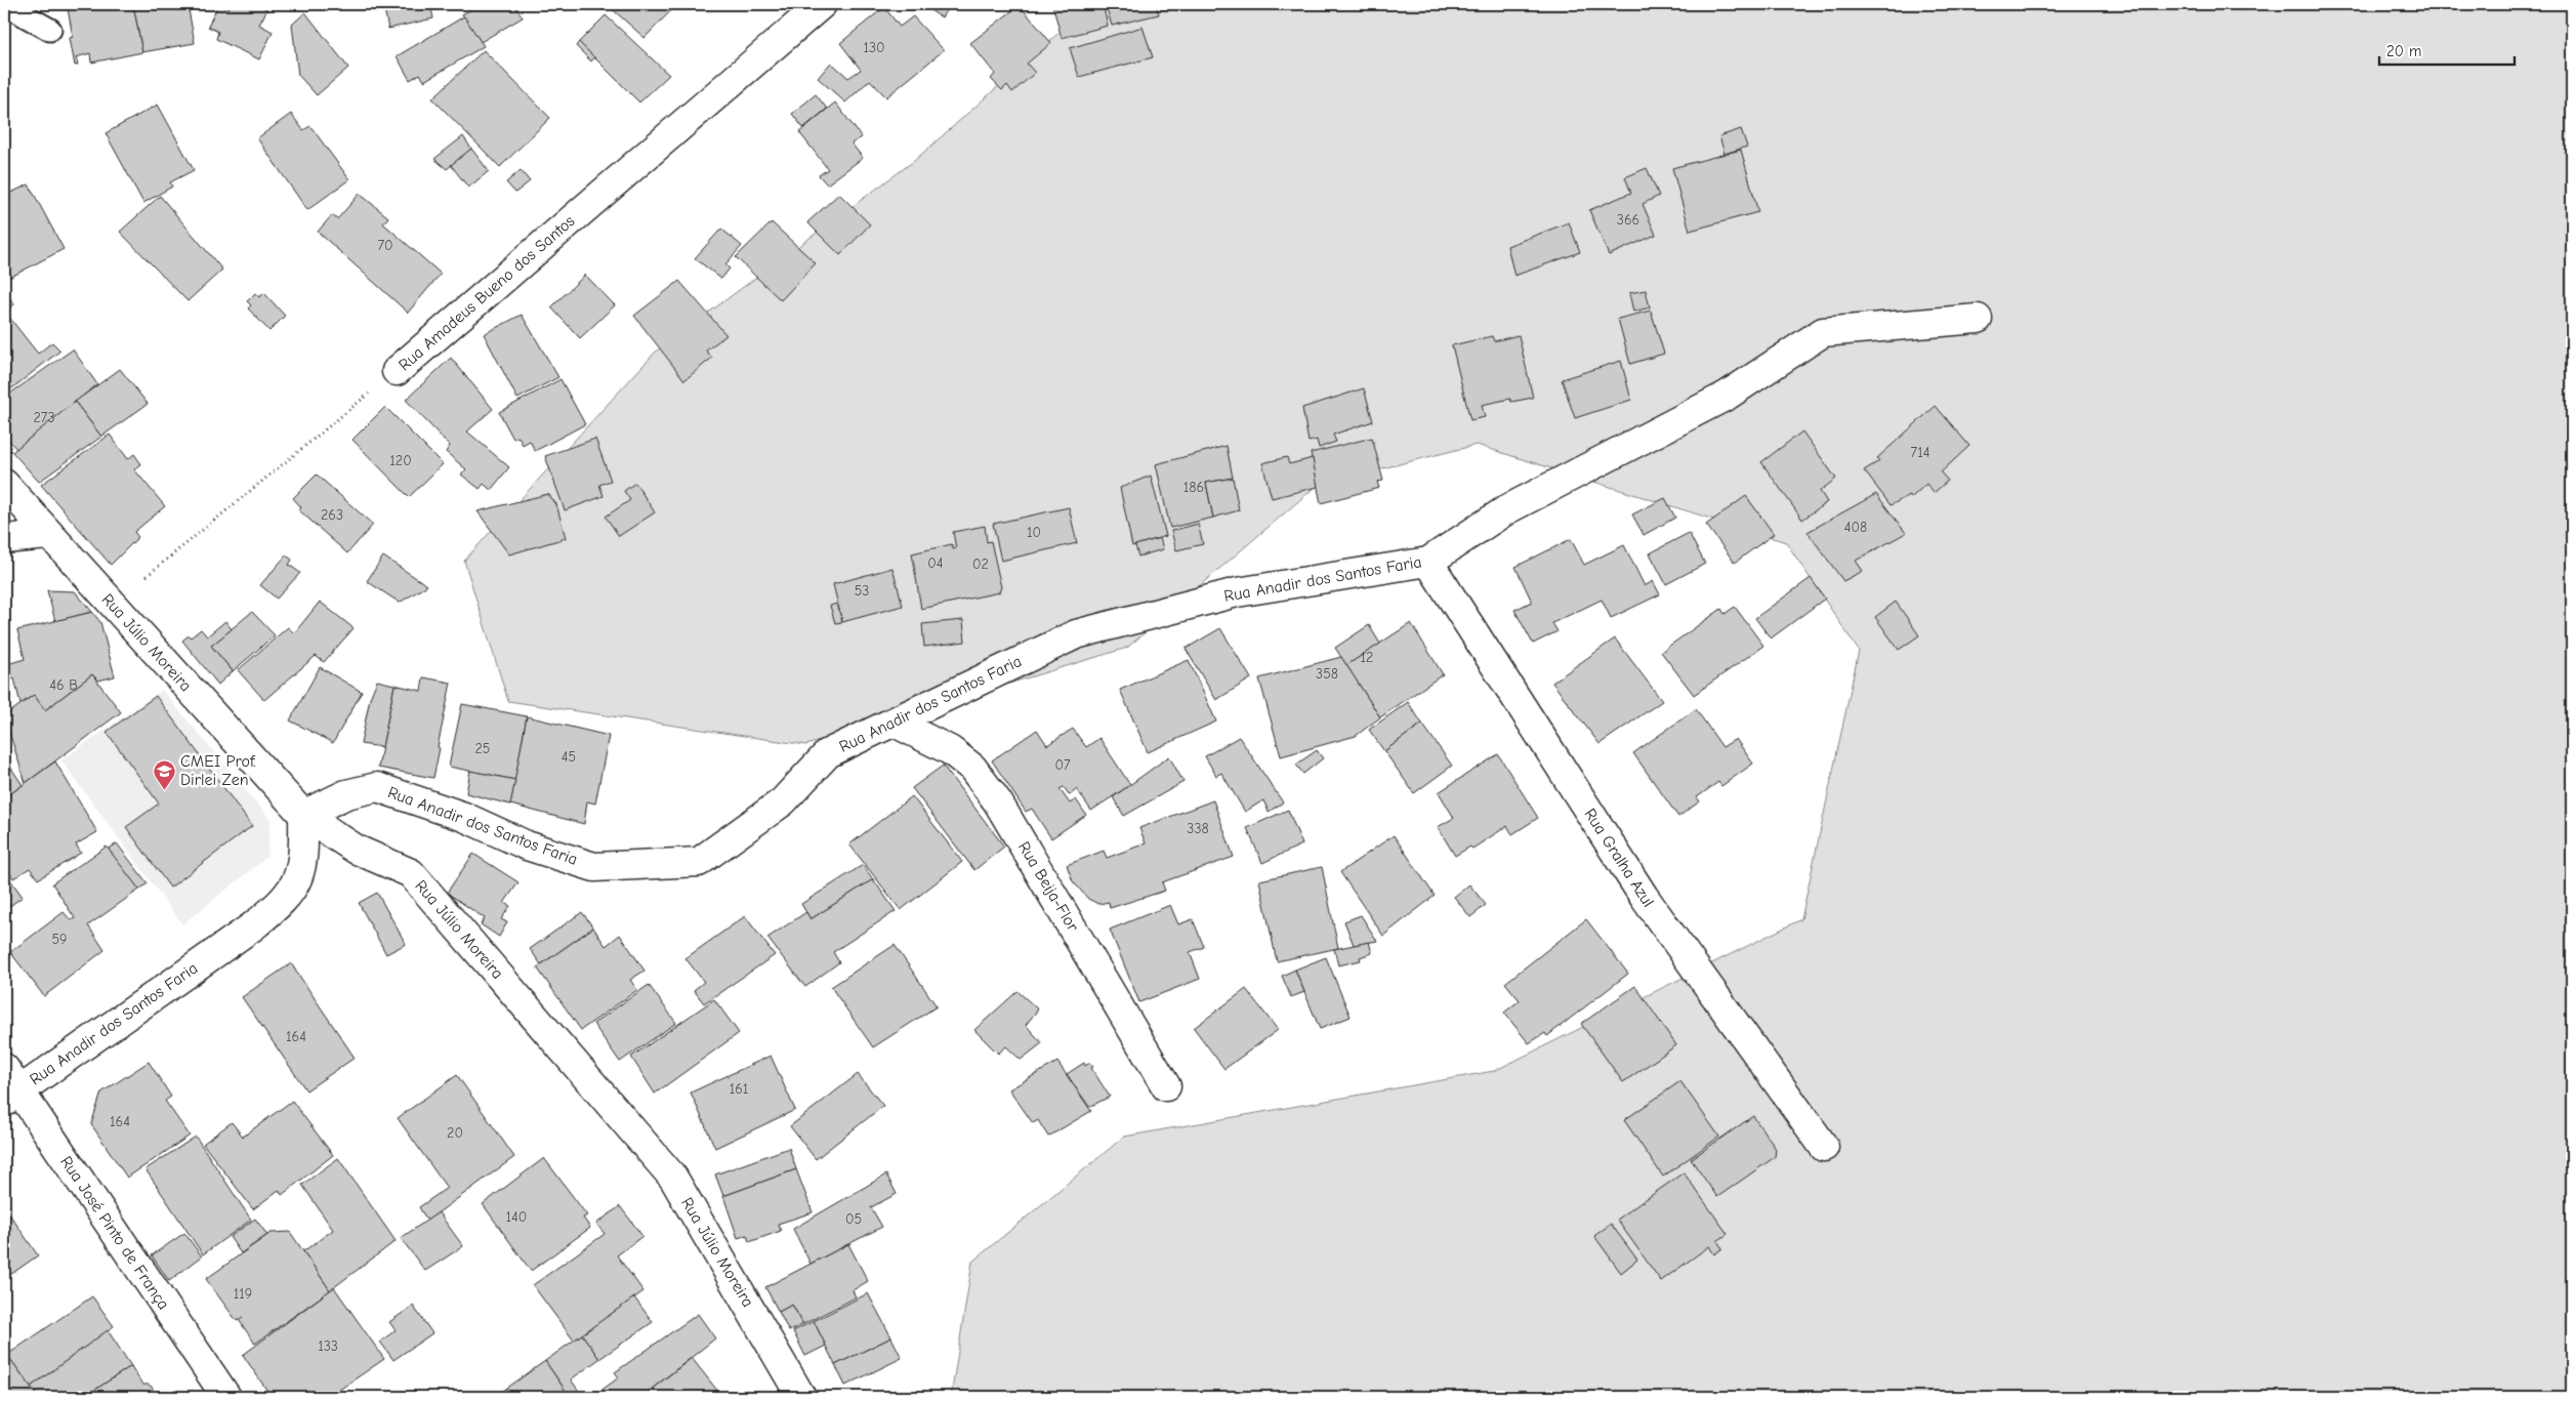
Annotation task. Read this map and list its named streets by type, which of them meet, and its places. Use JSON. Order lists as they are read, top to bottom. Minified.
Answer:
{"streets":{"street":["Rua Amadeus Bueno dos Santos","Rua Anadir dos Santos Faria","Rua Júlio Moreira","Rua Gralha Azul","Rua Beija-Flor","Rua José Pinto de França"]},"crossings":[["Rua Anadir dos Santos Faria","Rua Júlio Moreira"],["Rua Anadir dos Santos Faria","Rua Gralha Azul"],["Rua Anadir dos Santos Faria","Rua Beija-Flor"],["Rua Anadir dos Santos Faria","Rua José Pinto de França"]],"places":{"school or university":["CMEI Prof. Dirlei Zen"]},"house_numbers":["130","366","70","273","714","120","186","263","408","10","04","02","53","12","358","46 B","25","45","07","338","59","164","161","164","20","140","05","119","133"],"scale_bar":"20 m"}
